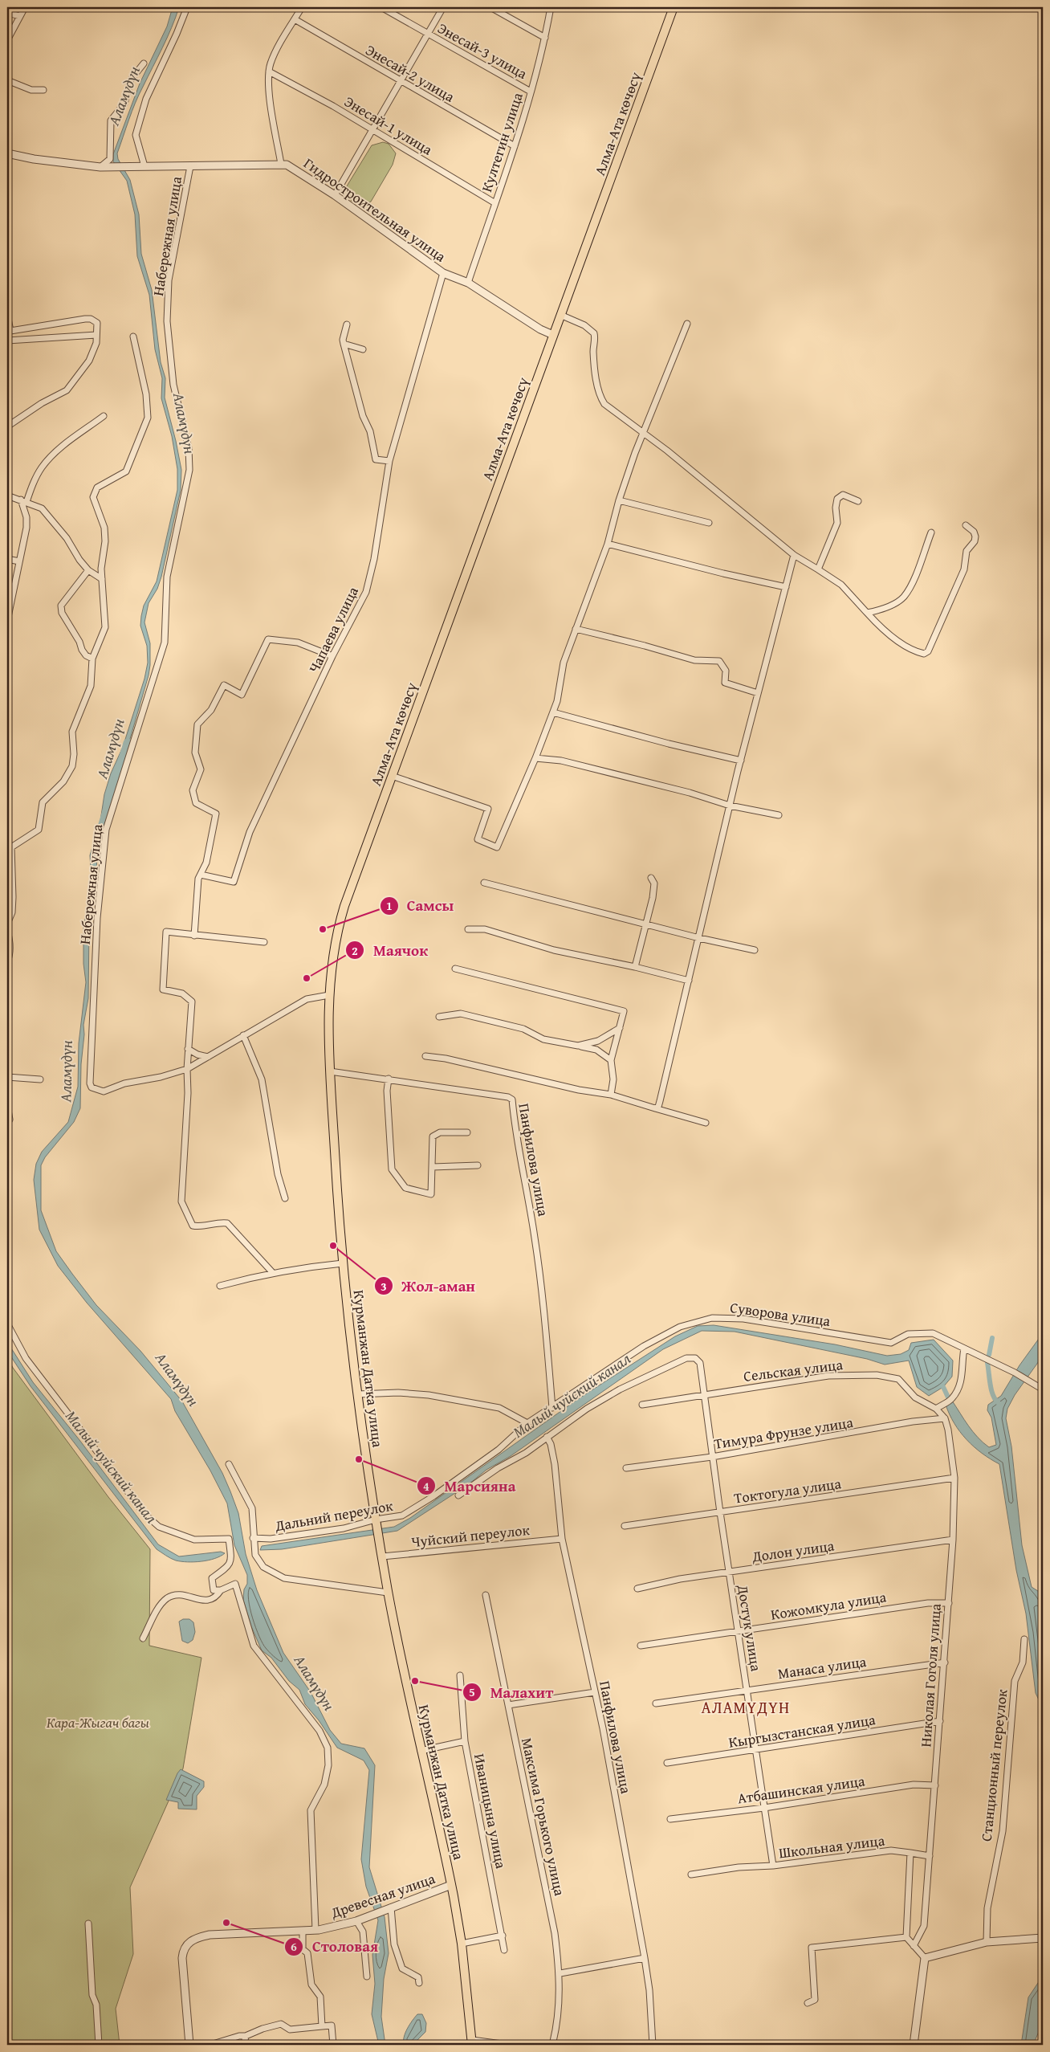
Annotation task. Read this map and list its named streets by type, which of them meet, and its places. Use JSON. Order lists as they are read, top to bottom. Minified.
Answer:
{"streets":{"main road":["Алма-Ата көчөсү","Курманжан Датка улица"],"street":["Энесай-3 улица","Энесай-2 улица","Энесай-1 улица","Култегин улица","Гидростроительная улица","Набережная улица","Чапаева улица","Панфилова улица","Суворова улица","Сельская улица","Тимура Фрунзе улица","Токтогула улица","Дальний переулок","Чуйский переулок","Долон улица","Кожомкула улица","Достук улица","Манаса улица","Николая Гоголя улица","Кыргызстанская улица","Станционный переулок","Атбашинская улица","Иваницына улица","Максима Горького улица","Школьная улица","Древесная улица"]},"crossings":[["Энесай-3 улица","Култегин улица"],["Энесай-2 улица","Култегин улица"],["Алма-Ата көчөсү","Гидростроительная улица"],["Алма-Ата көчөсү","Курманжан Датка улица"],["Энесай-1 улица","Култегин улица"],["Култегин улица","Гидростроительная улица"],["Гидростроительная улица","Набережная улица"],["Гидростроительная улица","Чапаева улица"],["Набережная улица","Курманжан Датка улица"],["Панфилова улица","Суворова улица"],["Панфилова улица","Курманжан Датка улица"],["Панфилова улица","Чуйский переулок"],["Панфилова улица","Достук улица"],["Суворова улица","Дальний переулок"],["Курманжан Датка улица","Дальний переулок"],["Курманжан Датка улица","Чуйский переулок"],["Курманжан Датка улица","Древесная улица"],["Сельская улица","Достук улица"],["Тимура Фрунзе улица","Достук улица"],["Тимура Фрунзе улица","Николая Гоголя улица"],["Токтогула улица","Достук улица"],["Токтогула улица","Николая Гоголя улица"],["Долон улица","Достук улица"],["Долон улица","Николая Гоголя улица"],["Кожомкула улица","Достук улица"],["Кожомкула улица","Николая Гоголя улица"],["Достук улица","Манаса улица"],["Достук улица","Кыргызстанская улица"],["Достук улица","Атбашинская улица"],["Достук улица","Школьная улица"],["Манаса улица","Николая Гоголя улица"],["Николая Гоголя улица","Кыргызстанская улица"],["Николая Гоголя улица","Атбашинская улица"],["Николая Гоголя улица","Школьная улица"]],"districts":["АЛАМҮДҮН"],"water":["Аламүдүн","Малый чуйский канал"],"parks":["Кара-Жыгач багы"],"places":["Самсы","Маячок","Жол-аман","Марсияна","Малахит","Столовая"]}
